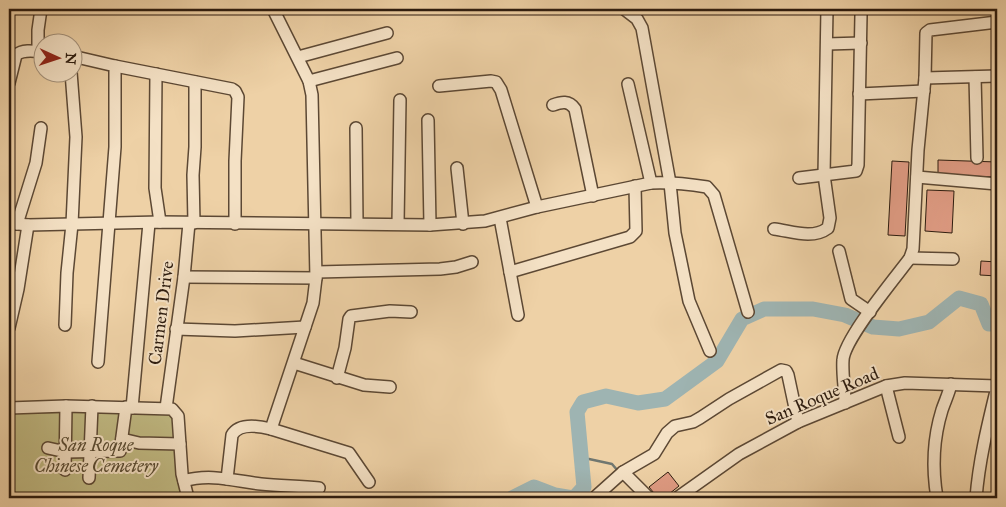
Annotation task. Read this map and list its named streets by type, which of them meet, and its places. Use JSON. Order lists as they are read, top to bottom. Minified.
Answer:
{"streets":{"street":["Carmen Drive","San Roque Road"]},"parks":["San Roque Chinese Cemetery"],"north":"right"}
